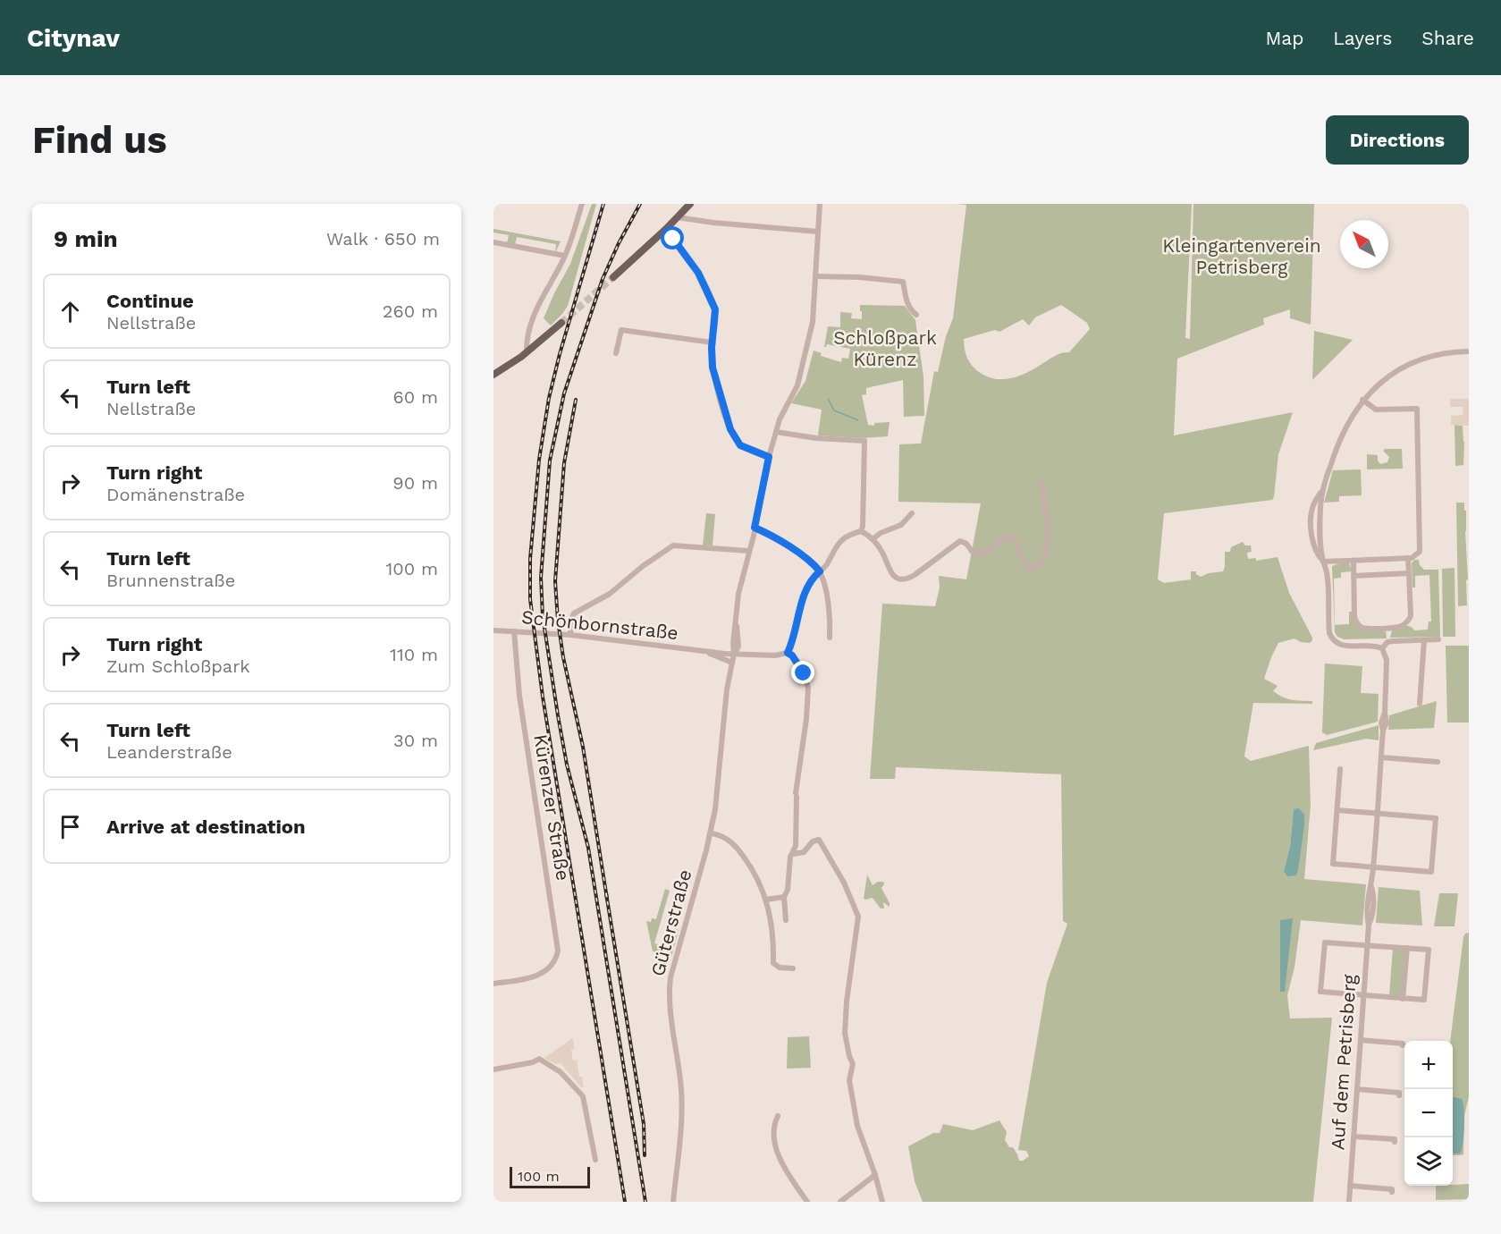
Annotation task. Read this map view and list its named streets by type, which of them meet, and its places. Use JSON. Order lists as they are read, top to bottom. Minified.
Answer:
{"streets":{"street":["Schönbornstraße","Kürenzer Straße","Güterstraße","Auf dem Petrisberg"]},"crossings":[["Schönbornstraße","Kürenzer Straße"],["Schönbornstraße","Güterstraße"]],"parks":["Kleingartenverein Petrisberg","Schloßpark Kürenz"],"scale_bar":"100 m","north":"top left","page":{"header":"Citynav","nav":["Map","Layers","Share"],"buttons":"Directions","title":"Find us","heading":["9 min","Walk · 650 m"],"list":[["Continue","Nellstraße","260 m"],["Turn left","Nellstraße","60 m"],["Turn right","Domänenstraße","90 m"],["Turn left","Brunnenstraße","100 m"],["Turn right","Zum Schloßpark","110 m"],["Turn left","Leanderstraße","30 m"],"Arrive at destination"],"map_buttons":["+","−"],"scale":"100 m"}}
